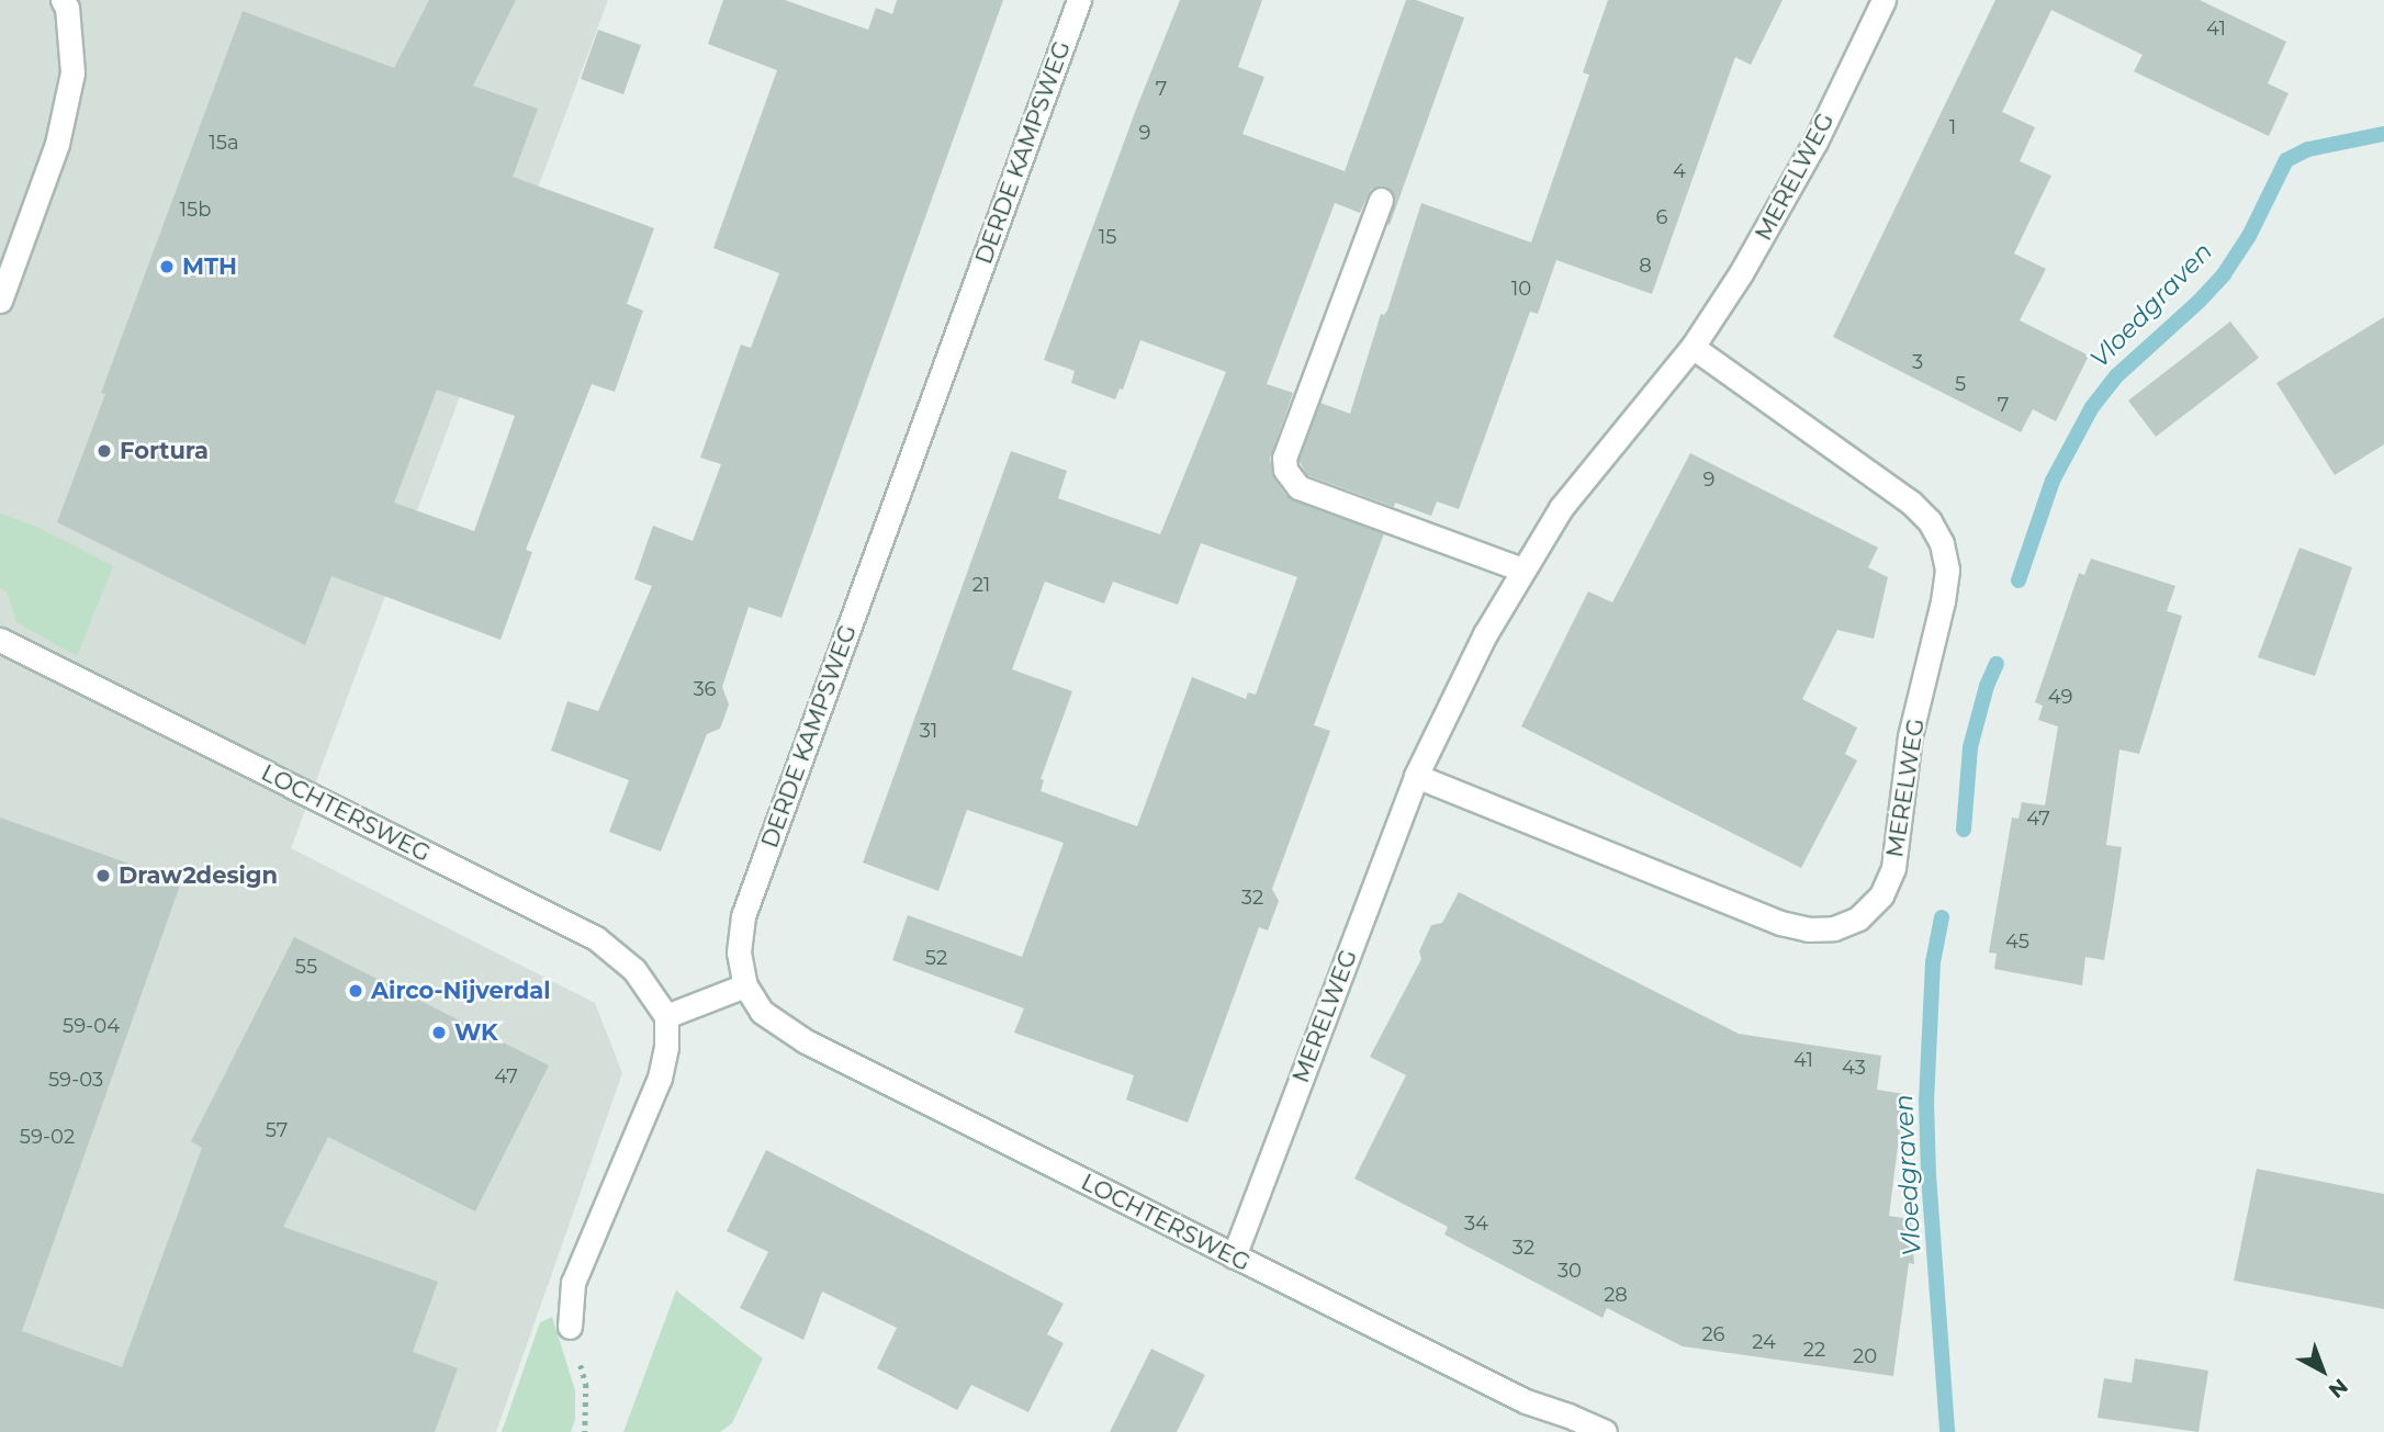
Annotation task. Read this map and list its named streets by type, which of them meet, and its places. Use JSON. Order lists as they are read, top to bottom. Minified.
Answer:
{"streets":{"street":["DERDE KAMPSWEG","MERELWEG","LOCHTERSWEG"]},"crossings":[["DERDE KAMPSWEG","LOCHTERSWEG"],["MERELWEG","LOCHTERSWEG"]],"water":["Vloedgraven"],"places":["MTH","Fortura","Draw2design","Airco-Nijverdal","WK"],"house_numbers":["41","7","1","9","15a","4","15b","6","15","8","10","3","5","7","9","21","36","49","31","47","32","45","52","55","59-04","41","43","47","59-03","57","59-02","34","32","30","28","26","24","22","20"],"north":"bottom right"}
